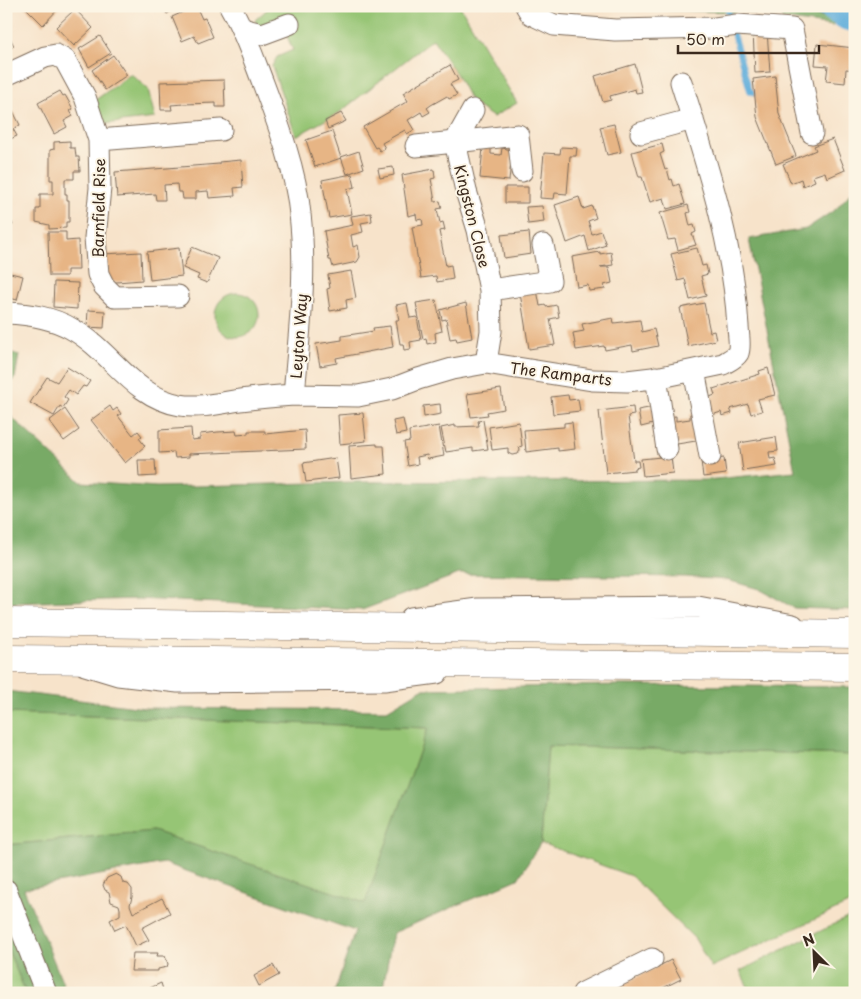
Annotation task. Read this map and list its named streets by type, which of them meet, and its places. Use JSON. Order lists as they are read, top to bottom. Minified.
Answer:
{"streets":{"street":["Barnfield Rise","Kingston Close","Leyton Way","The Ramparts"]},"crossings":[["Kingston Close","The Ramparts"],["Leyton Way","The Ramparts"]],"scale_bar":"50 m","north":"top left"}
